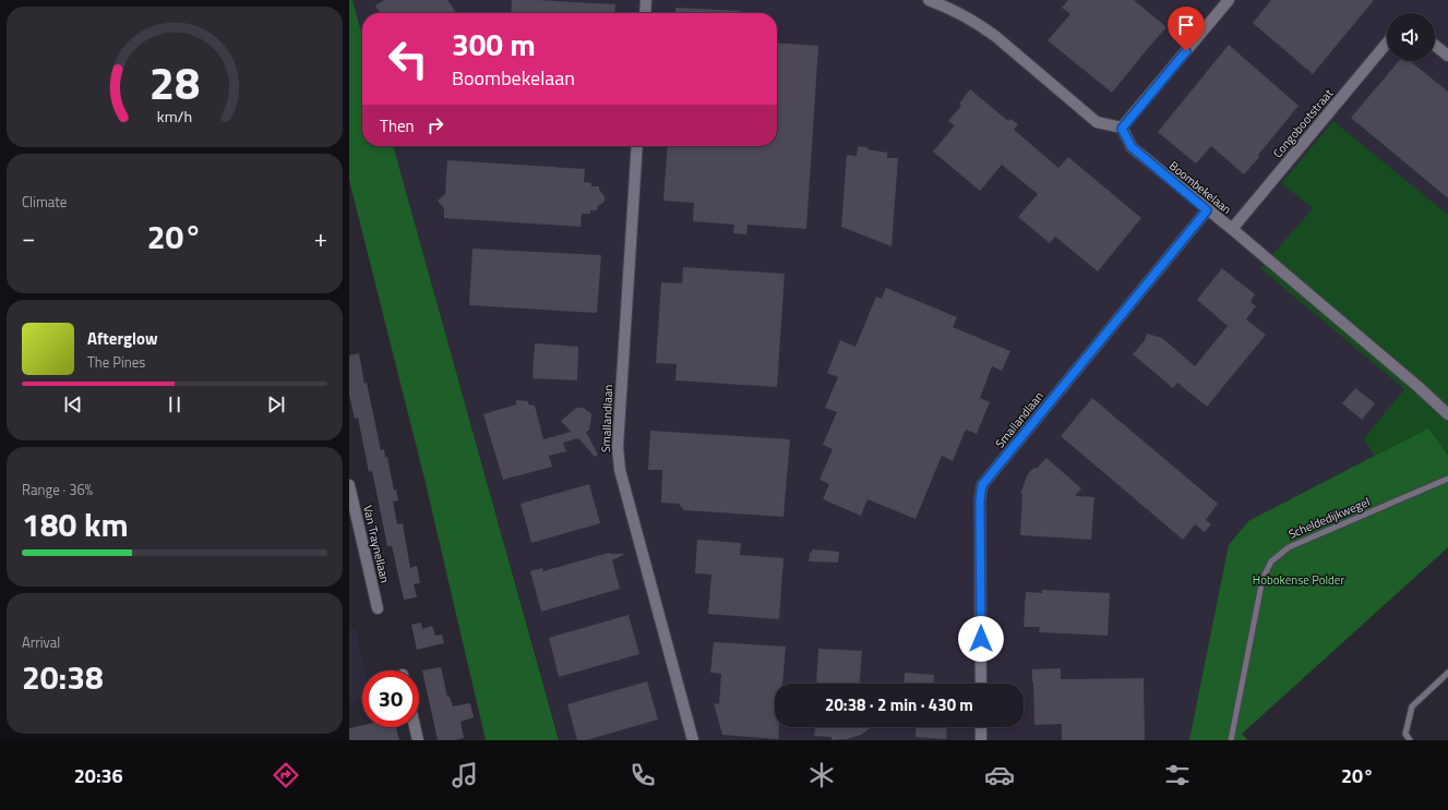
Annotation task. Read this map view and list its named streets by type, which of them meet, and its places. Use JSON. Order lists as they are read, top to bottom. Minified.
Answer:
{"streets":{"street":["Congobootstraat","Boombekelaan","Smallandlaan","Van Traynellaan"],"lane":["Scheldedijkwegel"]},"crossings":[["Congobootstraat","Boombekelaan"],["Boombekelaan","Smallandlaan"]],"parks":["Hobokense Polder"],"page":{"turn":["300 m","Boombekelaan"],"then":"Then","tile":["Climate",["Range · 36%","180 km"],["Arrival","20:38"]],"heat":["−","20°","+"],"song":["Afterglow","The Pines"],"limit":"30","trip":"20:38 · 2 min · 430 m","tabs":["20:36","20°"],"gauge":["28","km/h"]}}
